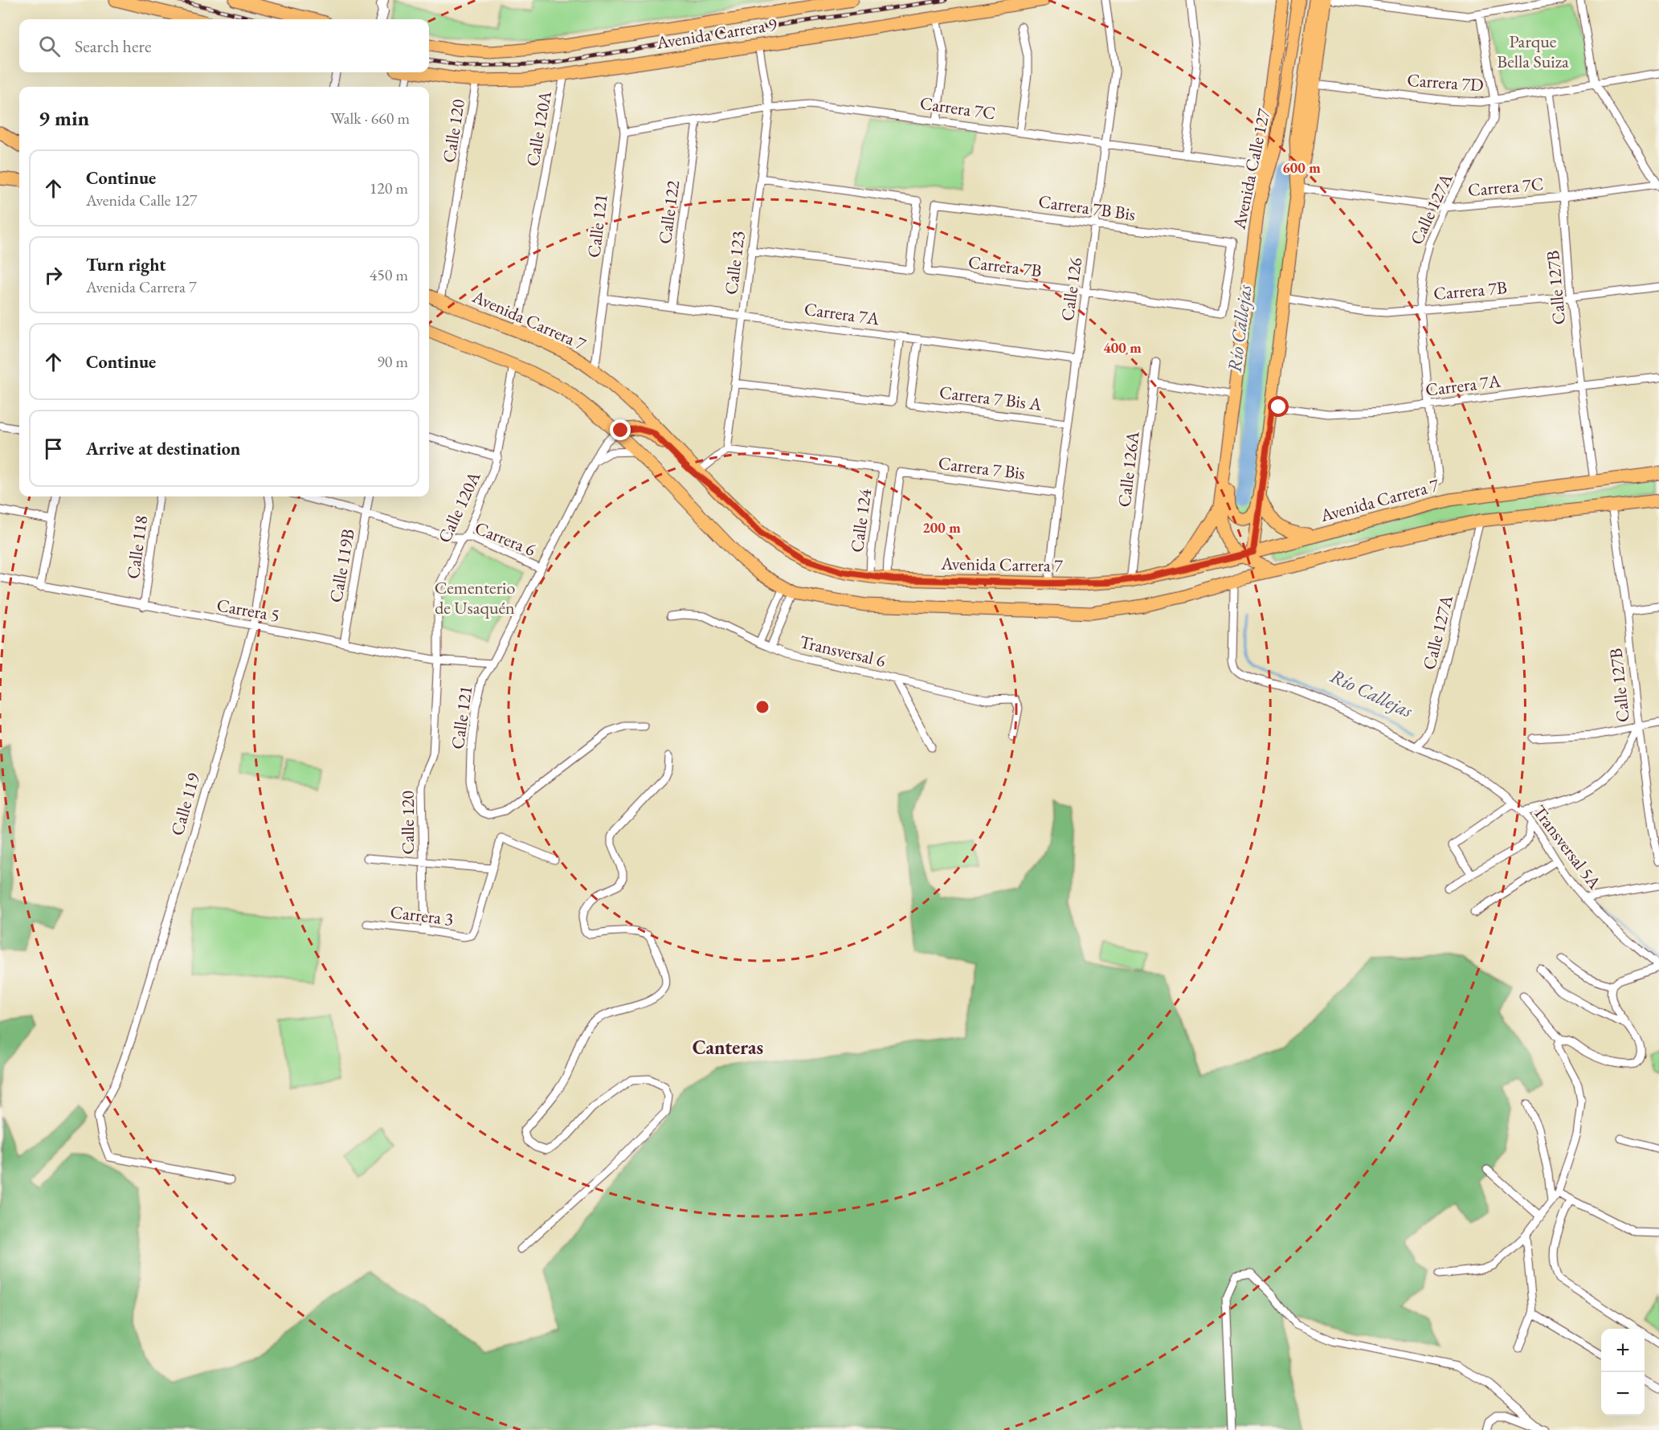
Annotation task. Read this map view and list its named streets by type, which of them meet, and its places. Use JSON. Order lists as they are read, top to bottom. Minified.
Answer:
{"streets":{"main road":["Avenida Carrera 9","Avenida Calle 127","Avenida Carrera 7"],"street":["Carrera 7D","Carrera 7C","Calle 120A","Calle 120","Carrera 7B Bis","Calle 127A","Calle 122","Calle 121","Calle 123","Carrera 7B","Calle 127B","Calle 126","Carrera 7A","Carrera 7 Bis A","Carrera 7 Bis","Calle 126A","Calle 124","Carrera 6","Calle 118","Calle 119B","Carrera 5","Transversal 6","Calle 119","Transversal 5A","Carrera 3"]},"crossings":[["Avenida Carrera 9","Calle 120A"],["Avenida Carrera 9","Calle 120"],["Avenida Carrera 9","Calle 123"],["Carrera 7D","Calle 127A"],["Carrera 7D","Calle 127B"],["Carrera 7C","Avenida Calle 127"],["Carrera 7C","Calle 127A"],["Carrera 7C","Calle 122"],["Carrera 7C","Calle 121"],["Carrera 7C","Calle 123"],["Carrera 7C","Calle 127B"],["Carrera 7C","Calle 126"],["Calle 120A","Calle 120"],["Calle 120A","Avenida Carrera 7"],["Calle 120A","Carrera 6"],["Calle 120A","Carrera 5"],["Calle 120","Avenida Carrera 7"],["Calle 120","Carrera 5"],["Calle 120","Carrera 3"],["Avenida Calle 127","Carrera 7B"],["Avenida Calle 127","Carrera 7A"],["Avenida Calle 127","Avenida Carrera 7"],["Avenida Calle 127","Transversal 5A"],["Carrera 7B Bis","Carrera 7B"],["Carrera 7B Bis","Calle 126"],["Calle 127A","Carrera 7B"],["Calle 127A","Carrera 7A"],["Calle 127A","Transversal 5A"],["Calle 122","Carrera 7A"],["Calle 121","Carrera 7A"],["Calle 121","Avenida Carrera 7"],["Calle 121","Carrera 6"],["Calle 121","Carrera 5"],["Calle 123","Carrera 7A"],["Calle 123","Calle 124"],["Carrera 7B","Calle 127B"],["Carrera 7B","Calle 126"],["Calle 127B","Carrera 7A"],["Calle 127B","Avenida Carrera 7"],["Calle 126","Carrera 7A"],["Calle 126","Avenida Carrera 7"],["Calle 126","Carrera 7 Bis A"],["Calle 126","Carrera 7 Bis"],["Carrera 7A","Carrera 7 Bis A"],["Avenida Carrera 7","Calle 126A"],["Avenida Carrera 7","Calle 124"],["Carrera 7 Bis","Calle 124"],["Carrera 6","Calle 119B"],["Calle 118","Carrera 5"],["Calle 119B","Carrera 5"],["Carrera 5","Calle 119"]],"districts":["Canteras"],"water":["Río Callejas"],"parks":["Parque Bella Suiza","Cementerio de Usaquén"],"page":{"search":"Search here","heading":["9 min","Walk · 660 m"],"list":[["Continue","Avenida Calle 127","120 m"],["Turn right","Avenida Carrera 7","450 m"],["Continue","90 m"],"Arrive at destination"],"map_buttons":["+","−"]},"rings":["600 m","400 m","200 m"]}
